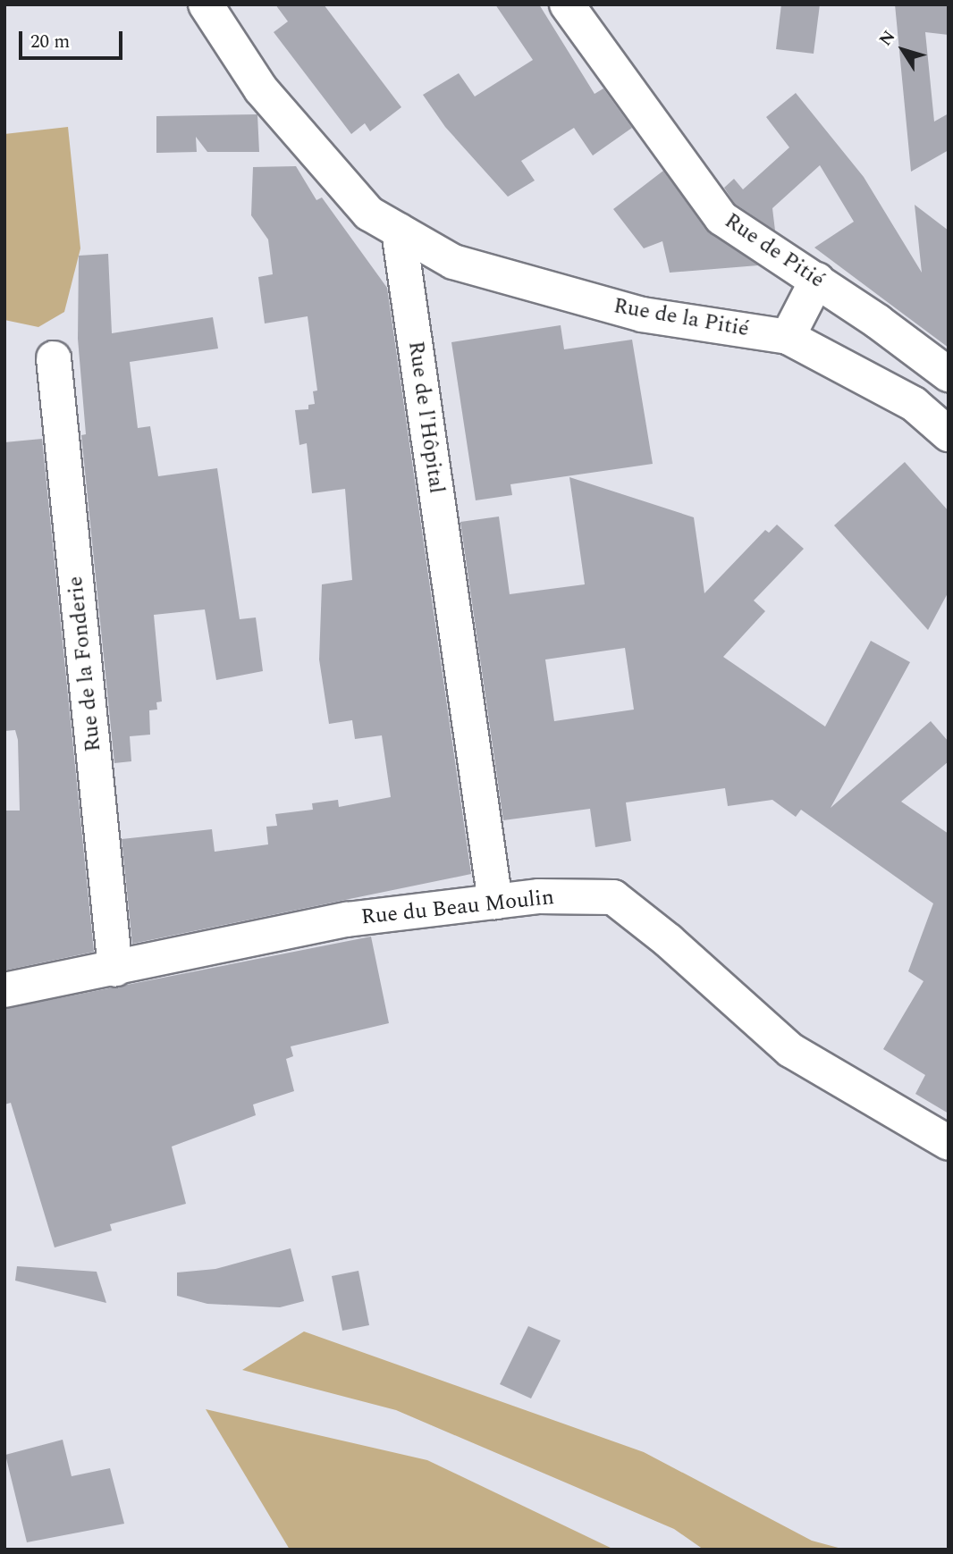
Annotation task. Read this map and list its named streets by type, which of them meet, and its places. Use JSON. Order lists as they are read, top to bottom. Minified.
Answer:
{"streets":{"street":["Rue de Pitié","Rue de la Pitié","Rue de l'Hôpital","Rue de la Fonderie","Rue du Beau Moulin"]},"crossings":[["Rue de la Pitié","Rue de l'Hôpital"],["Rue de l'Hôpital","Rue du Beau Moulin"],["Rue de la Fonderie","Rue du Beau Moulin"]],"scale_bar":"20 m","north":"top left"}
